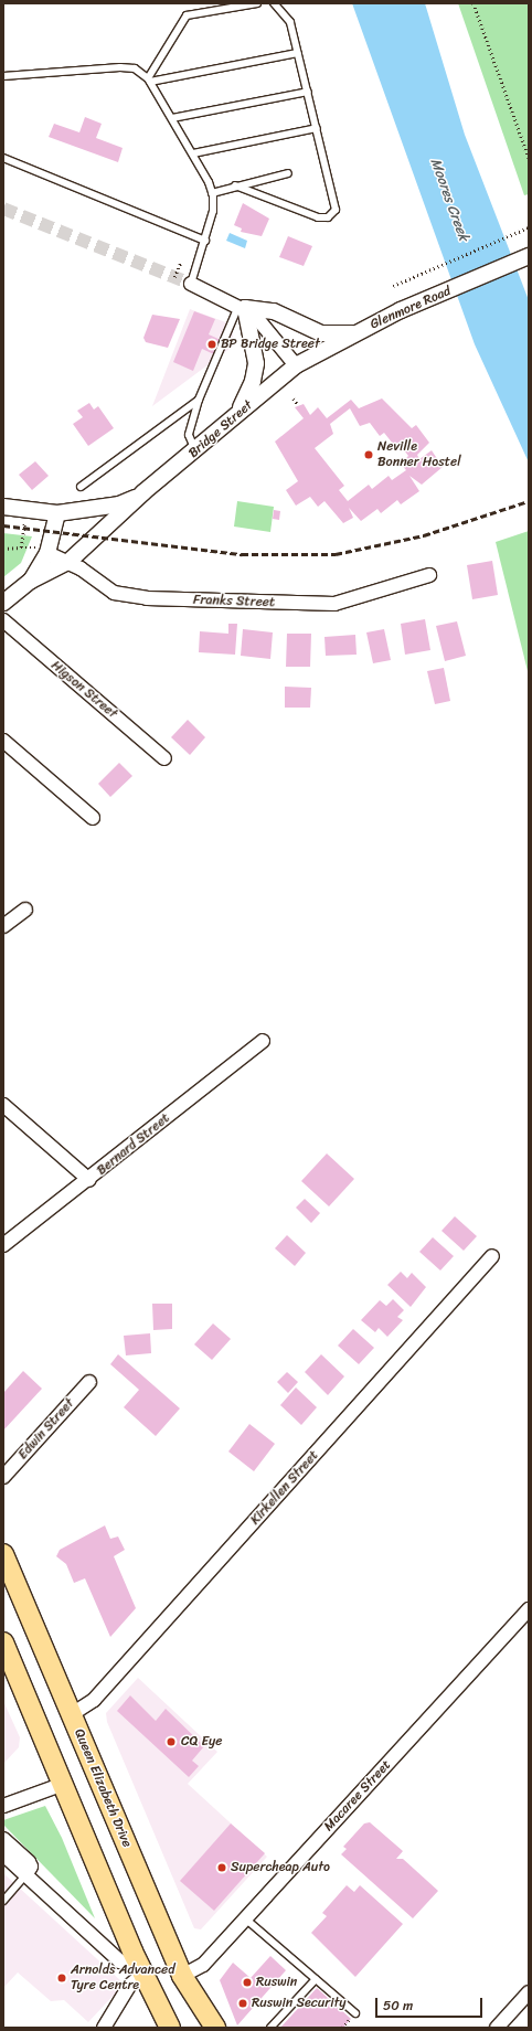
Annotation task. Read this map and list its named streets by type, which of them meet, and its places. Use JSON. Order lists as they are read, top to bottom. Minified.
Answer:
{"streets":{"main road":["Queen Elizabeth Drive"],"street":["Glenmore Road","Bridge Street","Franks Street","Higson Street","Bernard Street","Edwin Street","Kirkellen Street","Macaree Street"]},"crossings":[["Glenmore Road","Bridge Street"],["Bridge Street","Franks Street"],["Kirkellen Street","Queen Elizabeth Drive"],["Queen Elizabeth Drive","Macaree Street"]],"water":["Moores Creek"],"places":["BP Bridge Street","Neville Bonner Hostel","CQ Eye","Supercheap Auto","Arnolds Advanced Tyre Centre","Ruswin","Ruswin Security"],"scale_bar":"50 m"}
